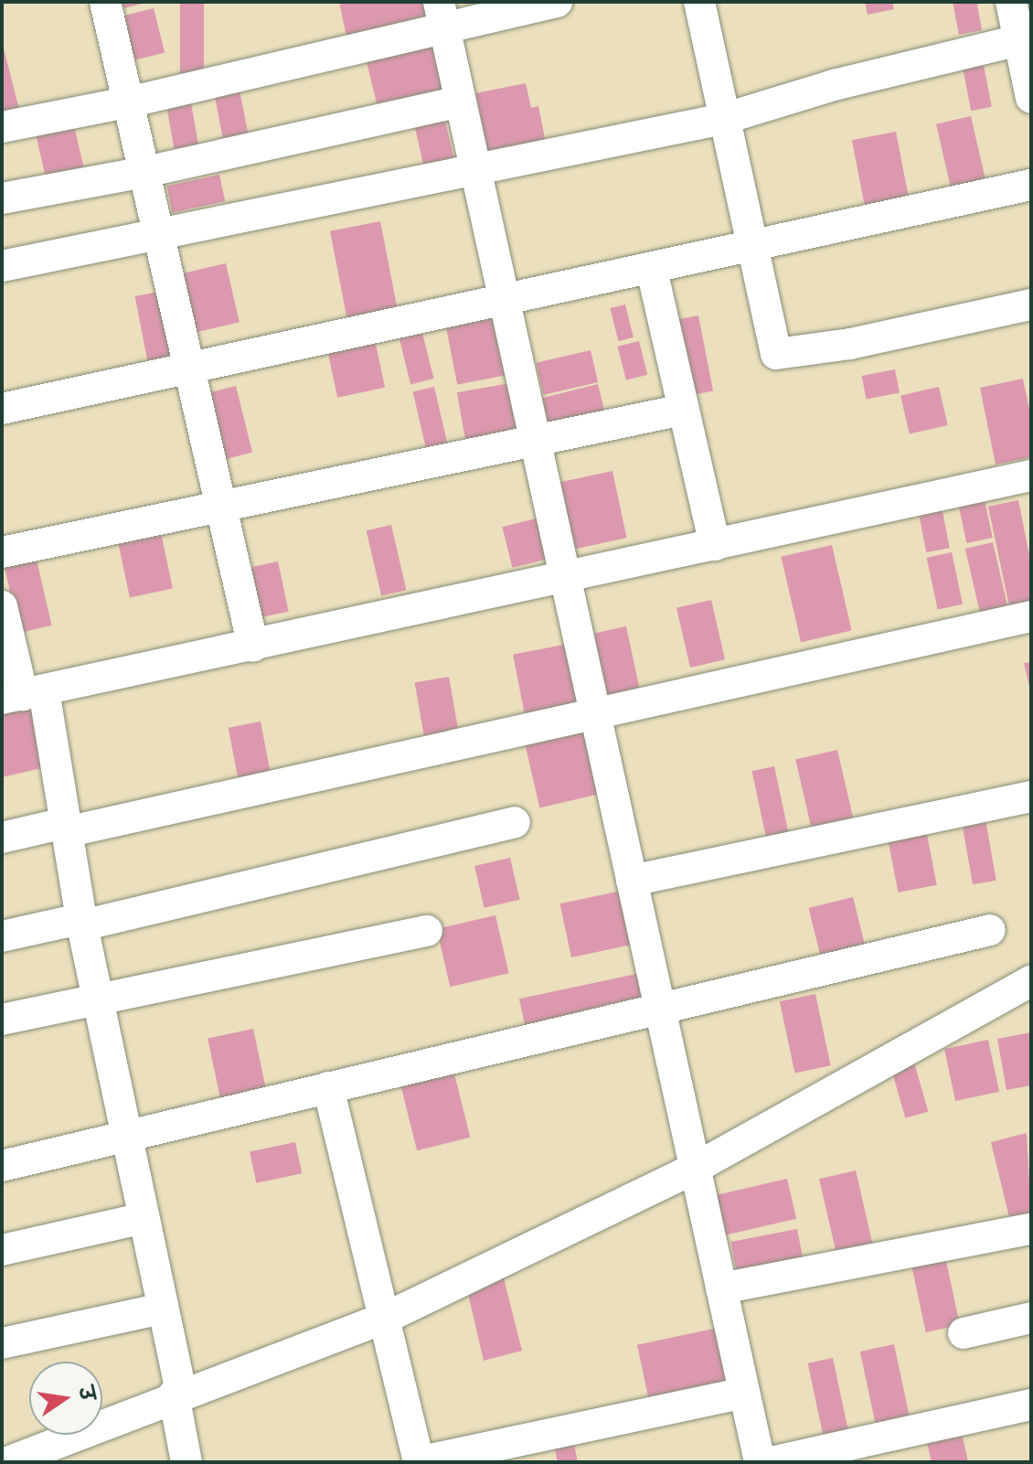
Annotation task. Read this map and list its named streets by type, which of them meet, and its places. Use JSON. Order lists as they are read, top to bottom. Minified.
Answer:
{"north":"right"}
